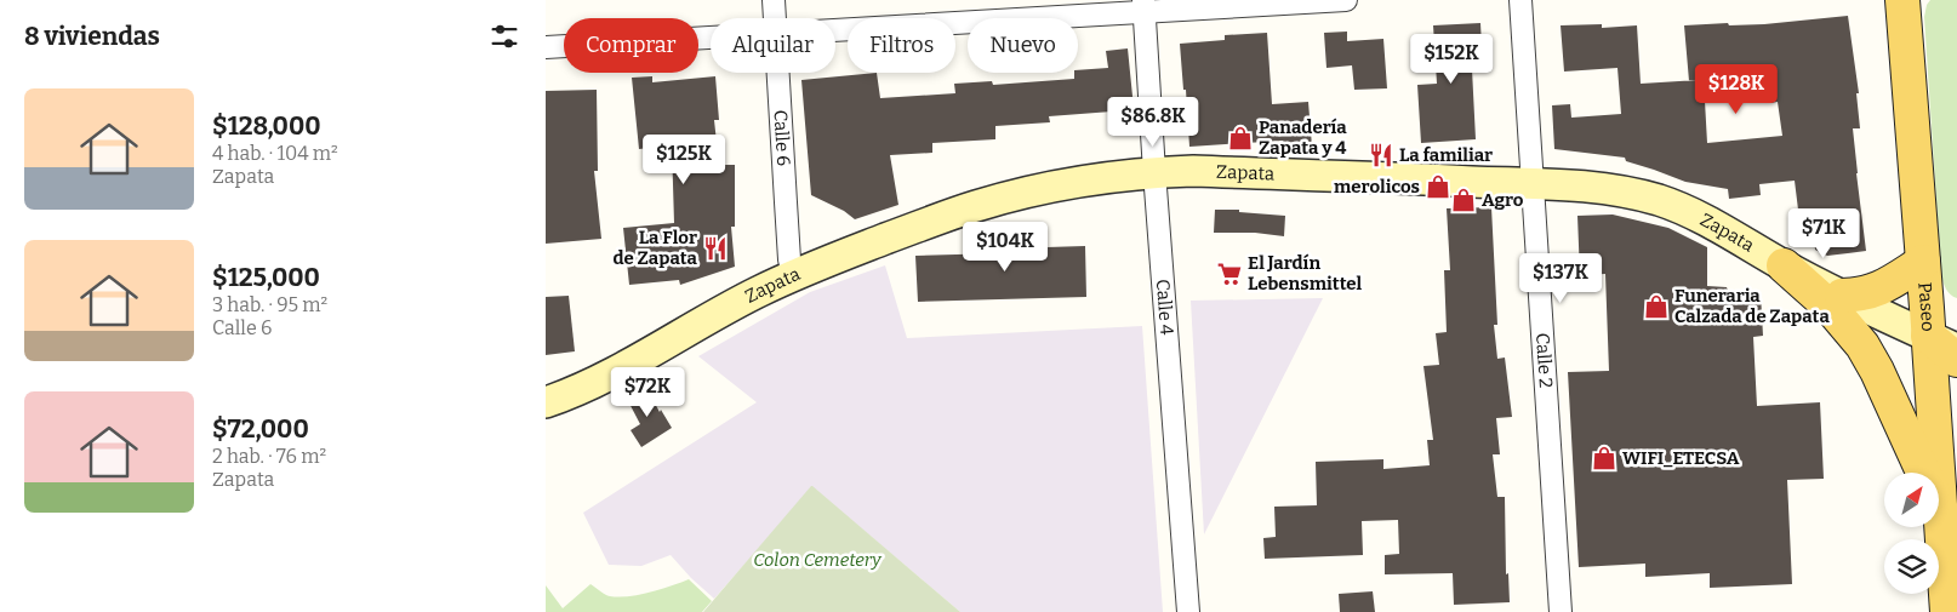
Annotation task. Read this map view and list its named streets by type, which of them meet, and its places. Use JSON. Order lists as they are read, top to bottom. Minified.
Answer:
{"streets":{"main road":["Zapata","Paseo"],"street":["Calle 6","Calle 4","Calle 2"]},"crossings":[["Calle 6","Zapata"],["Zapata","Paseo"],["Zapata","Calle 4"],["Zapata","Calle 2"]],"parks":["Colon Cemetery"],"places":{"shop":["Panadería Zapata y 4","merolicos","Agro","Funeraria Calzada de Zapata","WIFI_ETECSA"],"restaurant":["La familiar","La Flor de Zapata"],"supermarket":["El Jardín Lebensmittel"]},"north":"top right","page":{"heading":"8 viviendas","chip":["Comprar","Alquilar","Filtros","Nuevo"],"price":["$152K","$128K","$86.8K","$125K","$71K","$104K","$137K","$72K"],"list":[{"name":"$128,000","note":"4 hab. · 104 m² · Zapata"},{"name":"$125,000","note":"3 hab. · 95 m² · Calle 6"},{"name":"$72,000","note":"2 hab. · 76 m² · Zapata"}]}}
